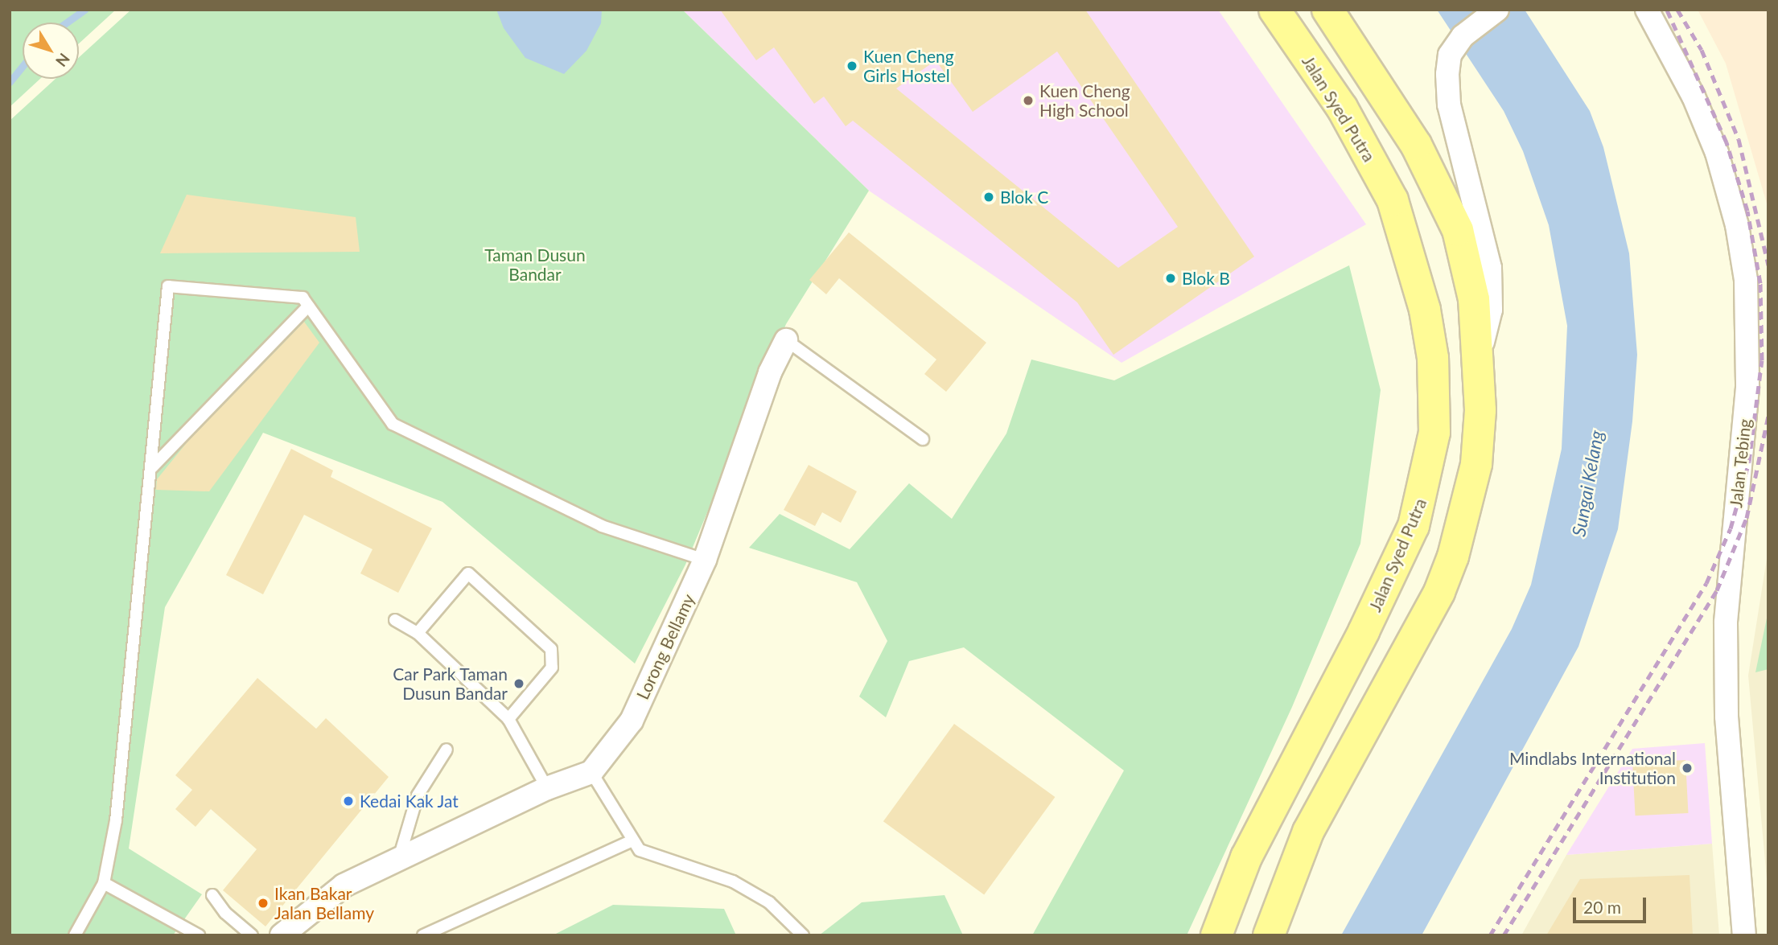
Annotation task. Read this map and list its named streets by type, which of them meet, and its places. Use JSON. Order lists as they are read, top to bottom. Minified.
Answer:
{"streets":{"main road":["Jalan Syed Putra"],"street":["Jalan Tebing","Lorong Bellamy"]},"water":["Sungai Kelang"],"parks":["Taman Dusun Bandar"],"places":["Kuen Cheng Girls Hostel","Kuen Cheng High School","Blok C","Blok B","Car Park Taman Dusun Bandar","Mindlabs International Institution","Kedai Kak Jat","Ikan Bakar Jalan Bellamy"],"scale_bar":"20 m","north":"bottom right"}
